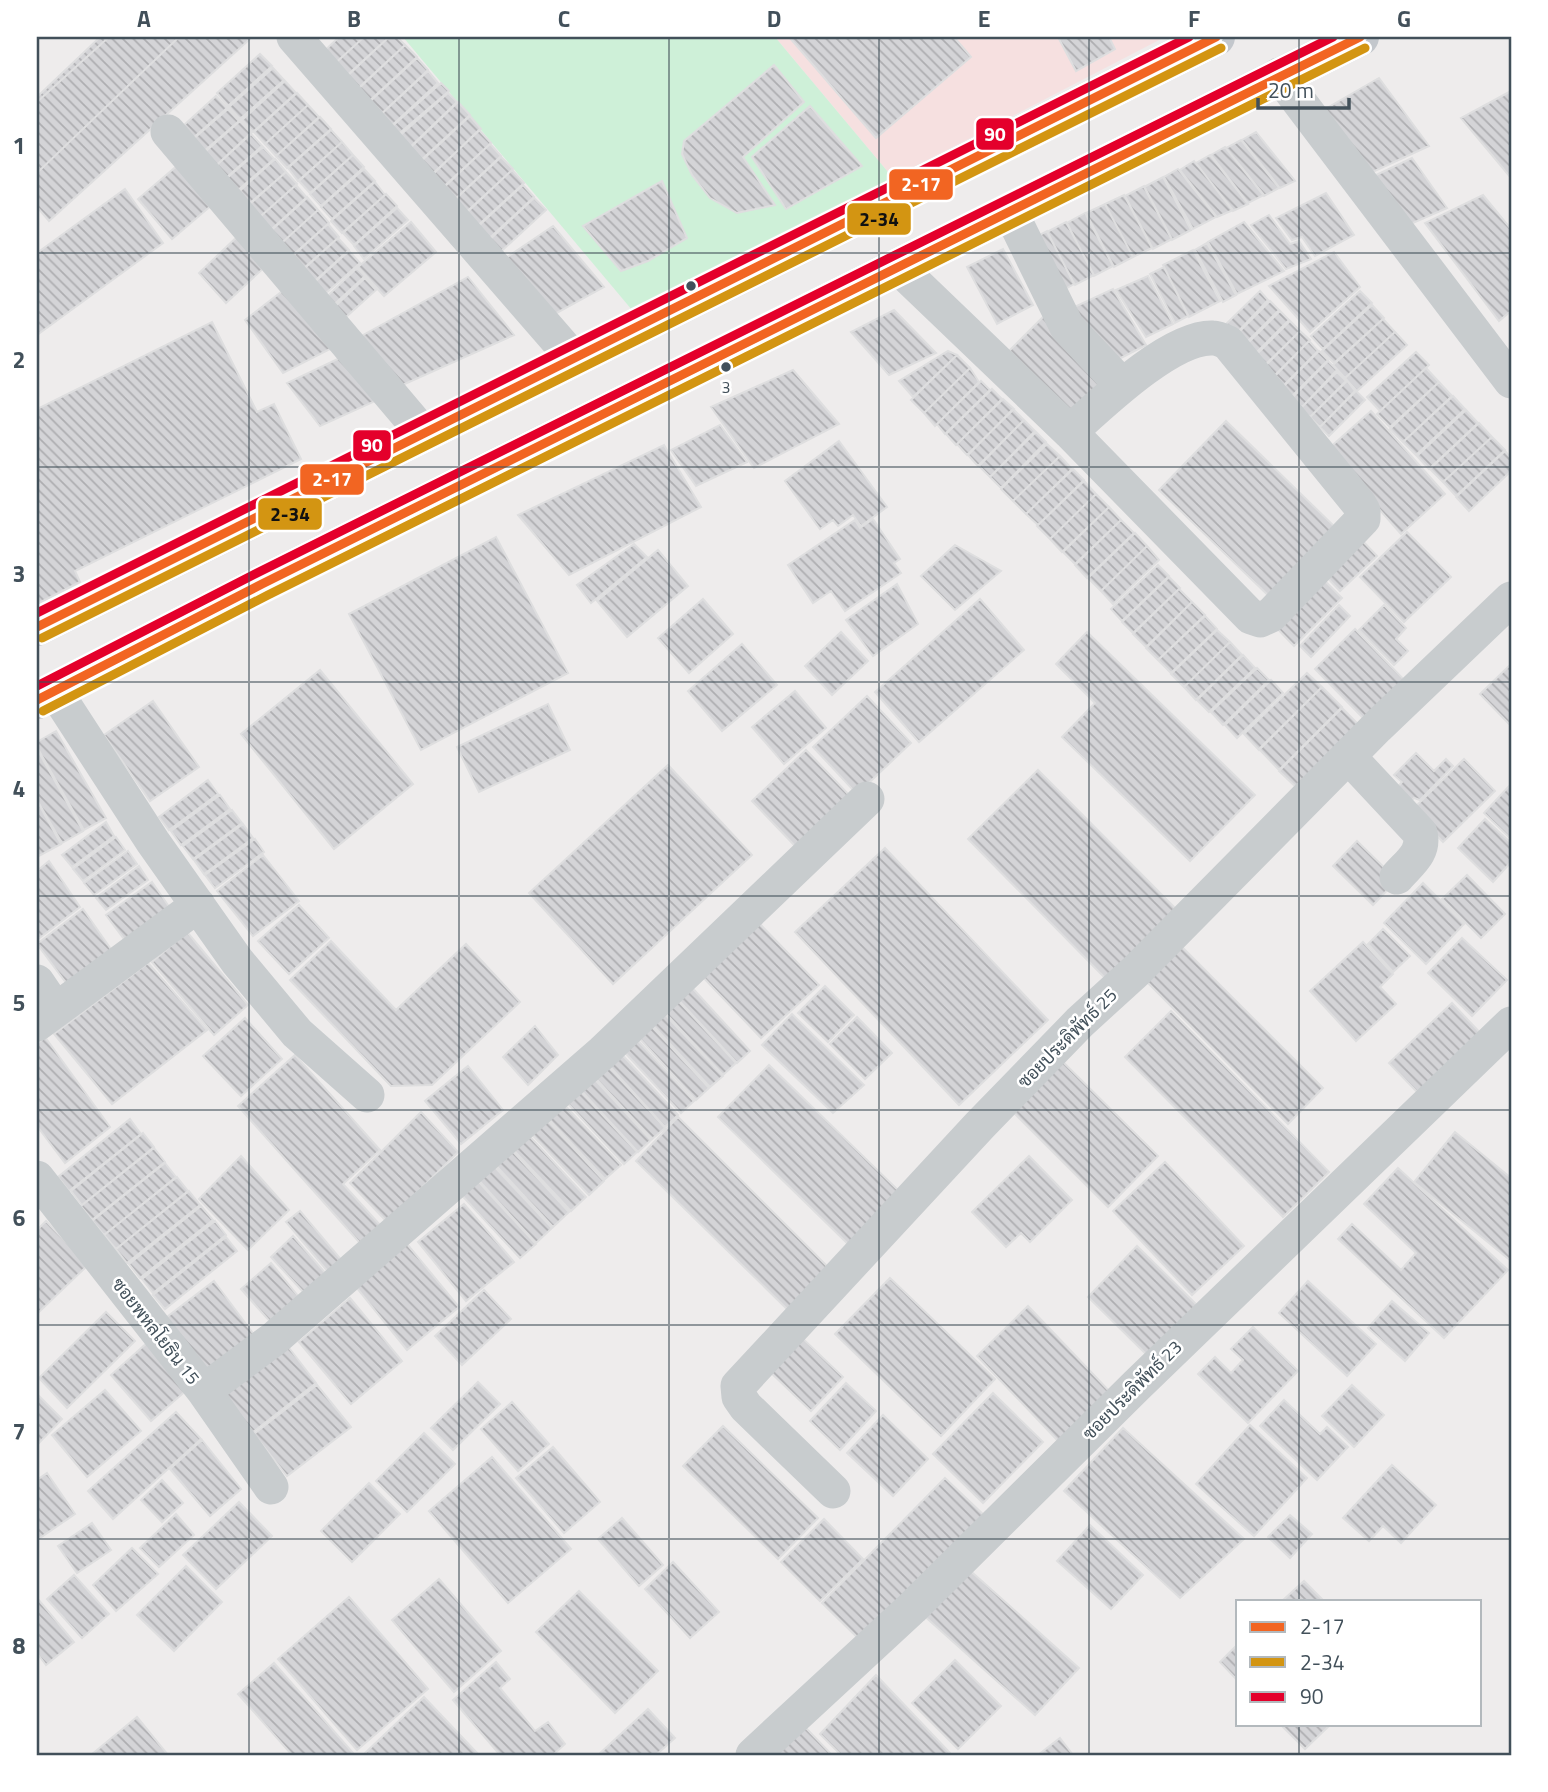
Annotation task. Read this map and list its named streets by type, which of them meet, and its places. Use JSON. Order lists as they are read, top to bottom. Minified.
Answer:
{"streets":{"street":["ซอยประดิพัทธ์ 25","ซอยพหลโยธิน 15","ซอยประดิพัทธ์ 23"]},"places":["3"],"lines":["transit line 2-17","transit line 90","transit line 2-34"],"legend":["2-17","2-34","90"],"scale_bar":"20 m","grid":{"columns":["A","B","C","D","E","F","G"],"rows":["1","2","3","4","5","6","7","8"]}}
